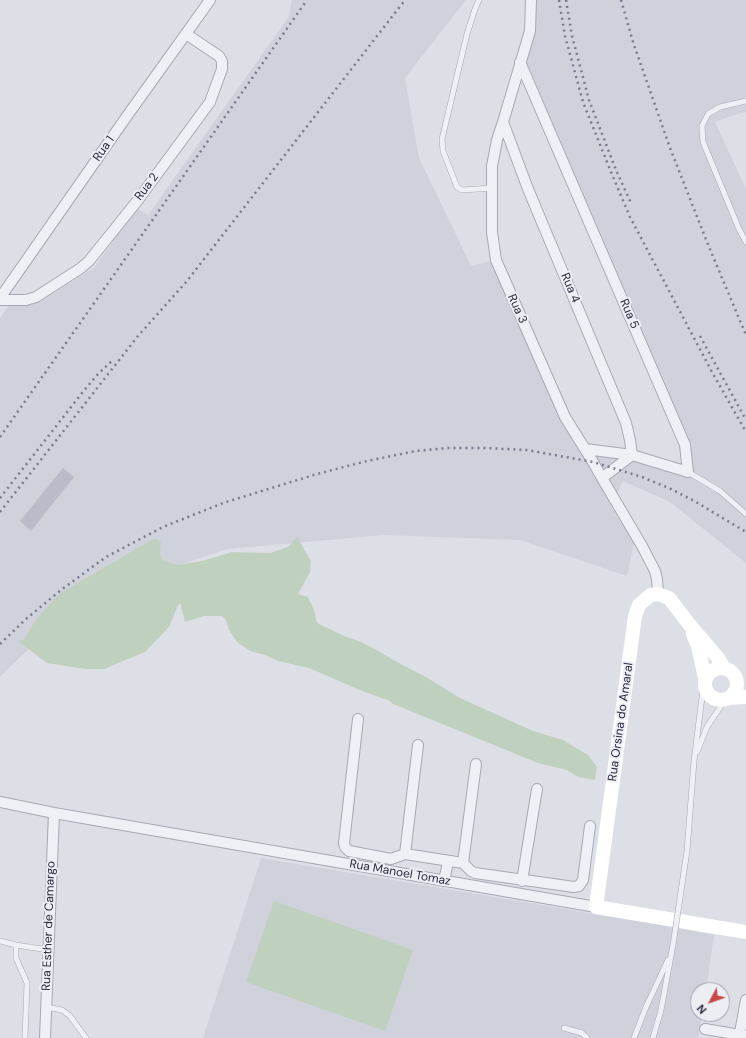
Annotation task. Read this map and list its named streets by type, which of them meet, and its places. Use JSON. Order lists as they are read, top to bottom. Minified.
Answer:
{"streets":{"street":["Rua 1","Rua 2","Rua 4","Rua 3","Rua 5","Rua Orsina do Amaral","Rua Manoel Tomaz","Rua Esther de Camargo"]},"crossings":[["Rua 1","Rua 2"],["Rua 4","Rua 3"],["Rua 3","Rua 5"],["Rua 3","Rua Orsina do Amaral"],["Rua Orsina do Amaral","Rua Manoel Tomaz"],["Rua Manoel Tomaz","Rua Esther de Camargo"]],"north":"bottom left"}
